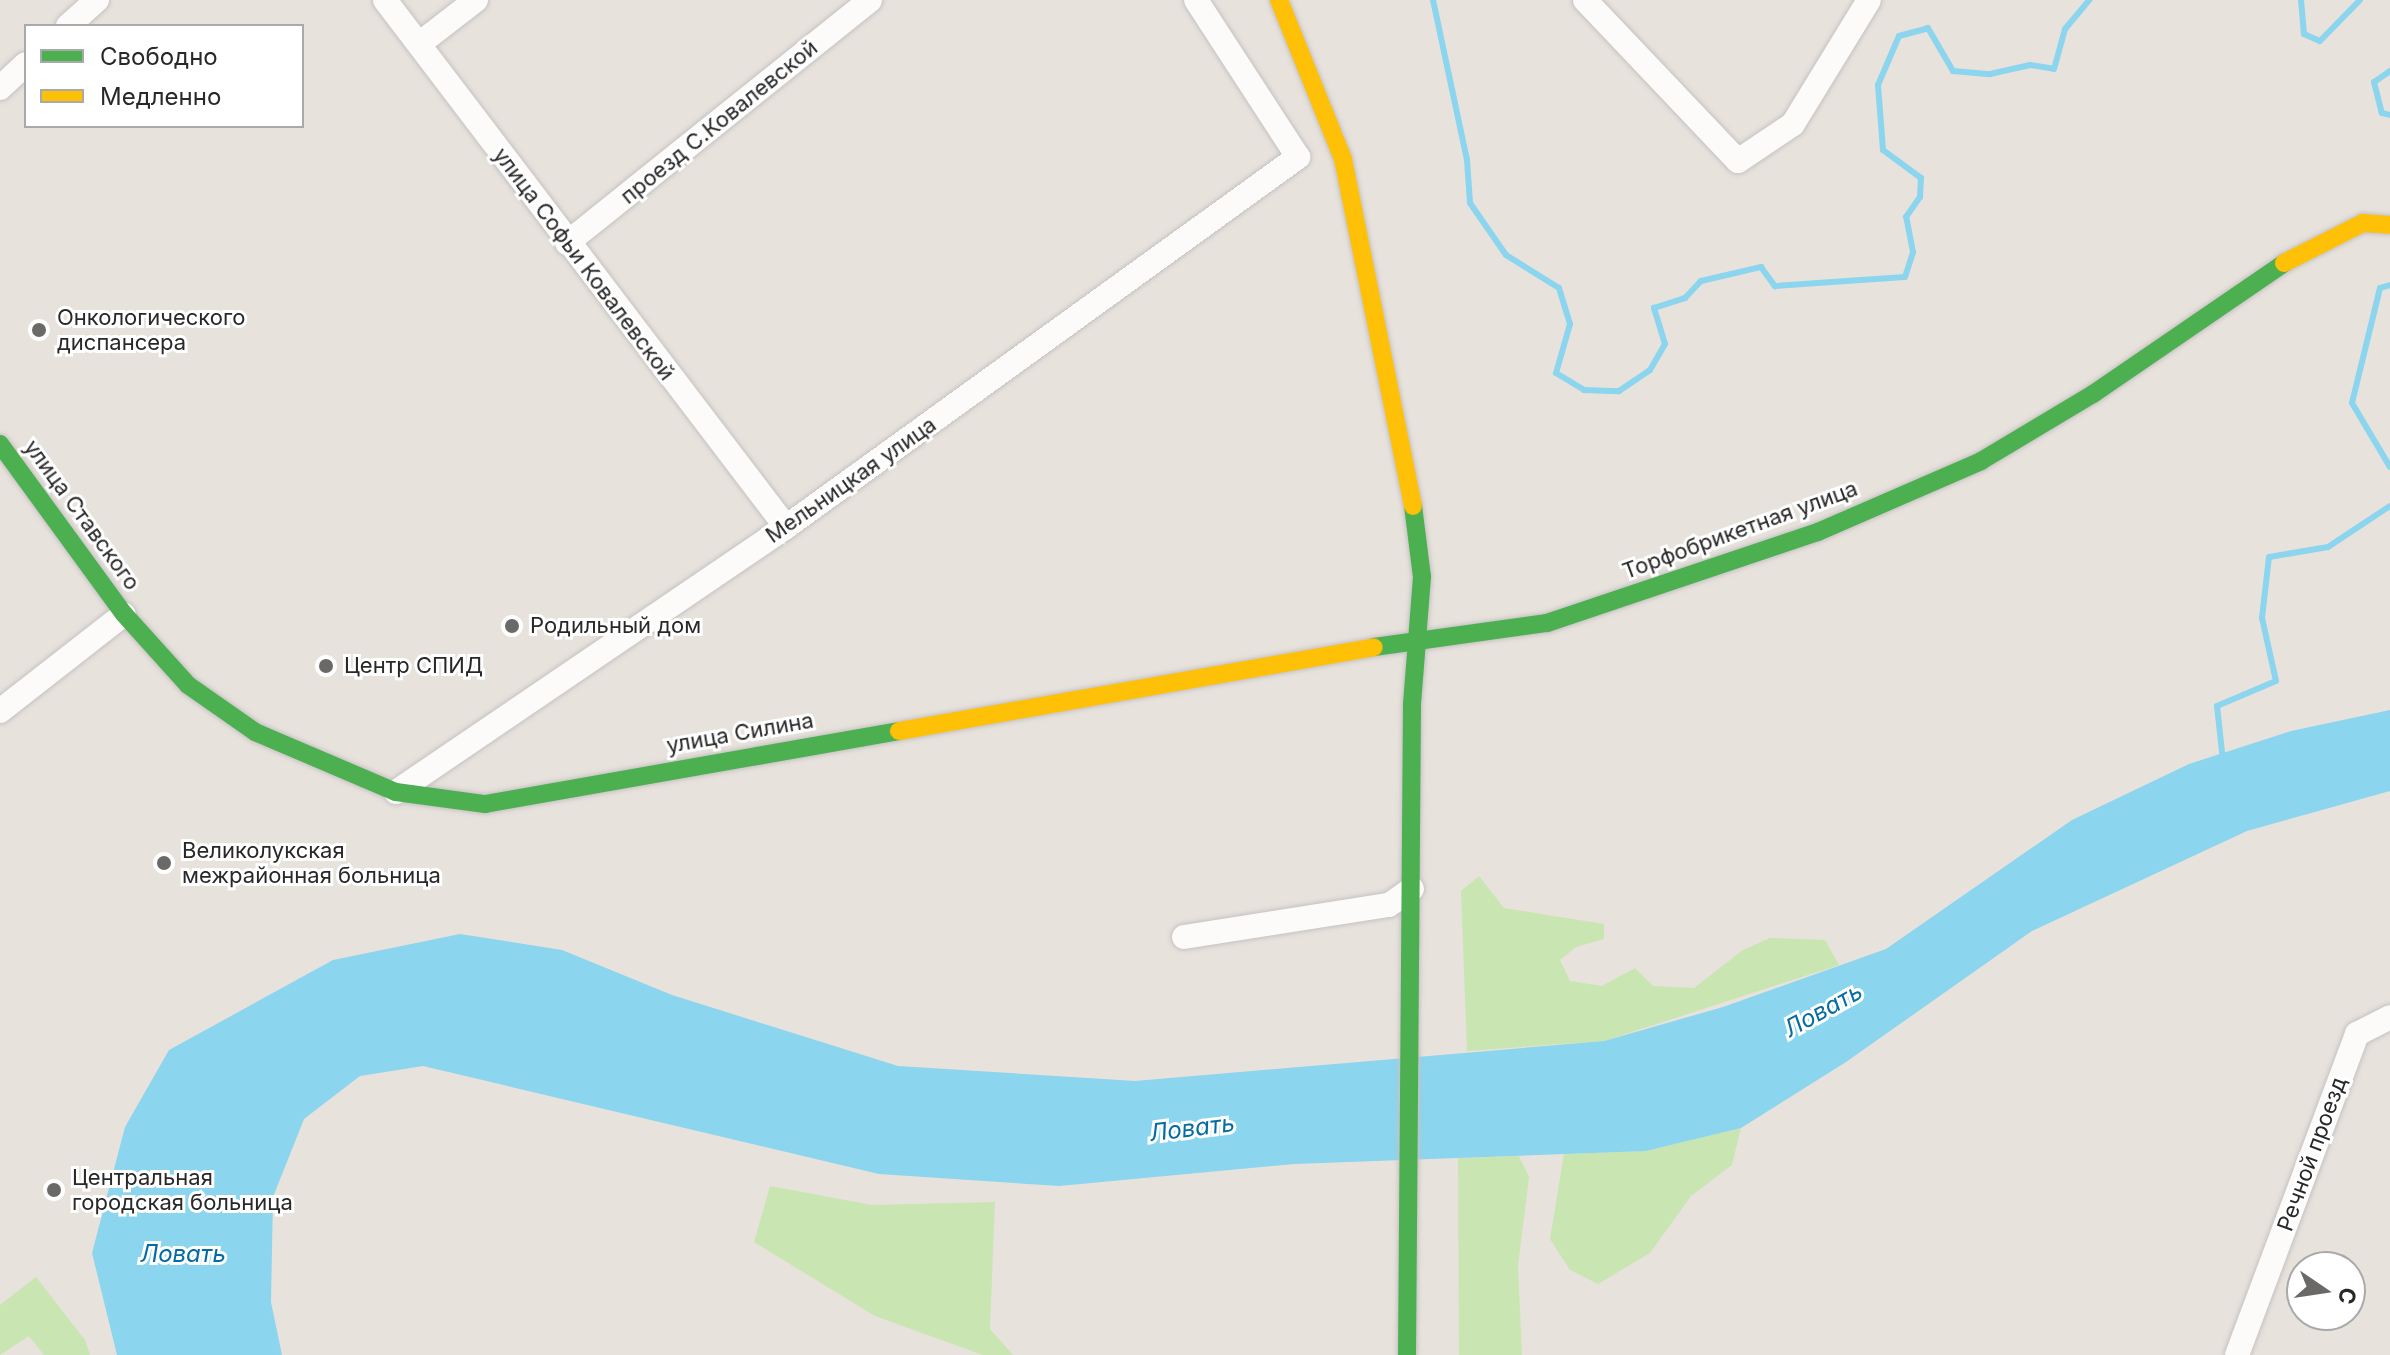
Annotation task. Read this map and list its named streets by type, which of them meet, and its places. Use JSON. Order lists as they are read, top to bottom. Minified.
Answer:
{"streets":{"street":["проезд С.Ковалевской","улица Софьи Ковалевской","Мельницкая улица","улица Ставского","Торфобрикетная улица","улица Силина","Речной проезд"]},"crossings":[["проезд С.Ковалевской","улица Софьи Ковалевской"],["улица Софьи Ковалевской","Мельницкая улица"],["Мельницкая улица","улица Силина"],["улица Ставского","улица Силина"],["Торфобрикетная улица","улица Силина"]],"water":["Ловать"],"places":["Онкологического диспансера","Родильный дом","Центр СПИД","Великолукская межрайонная больница","Центральная городская больница"],"legend":["Свободно","Медленно"],"north":"right"}
